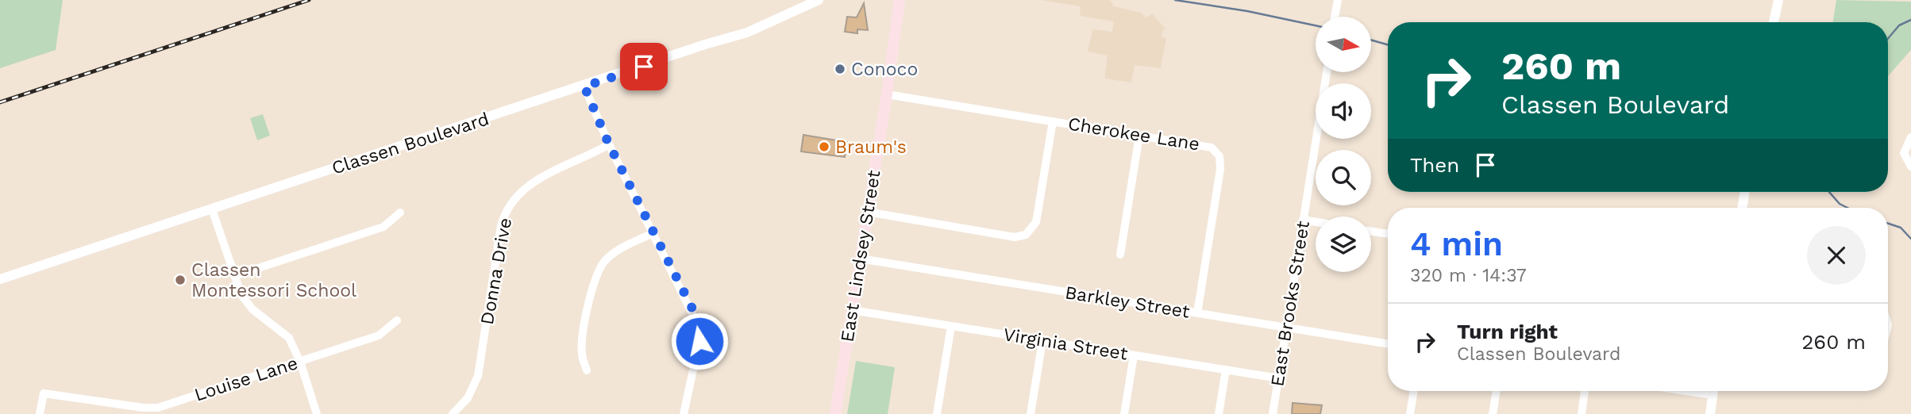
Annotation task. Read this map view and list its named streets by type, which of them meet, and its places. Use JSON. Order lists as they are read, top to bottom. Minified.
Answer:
{"streets":{"main road":["East Lindsey Street"],"street":["Cherokee Lane","Classen Boulevard","Donna Drive","Barkley Street","East Brooks Street","Virginia Street","Louise Lane"]},"crossings":[["Cherokee Lane","East Lindsey Street"],["Cherokee Lane","Barkley Street"],["East Lindsey Street","Barkley Street"],["East Lindsey Street","Virginia Street"],["Barkley Street","East Brooks Street"],["East Brooks Street","Virginia Street"]],"places":["Conoco","Braum's","Classen Montessori School"],"north":"right","page":{"turn":["260 m","Classen Boulevard"],"then":"Then","heading":["4 min","320 m · 14:37"],"list":[{"name":"Turn right","note":"Classen Boulevard","value":"260 m"}]}}
